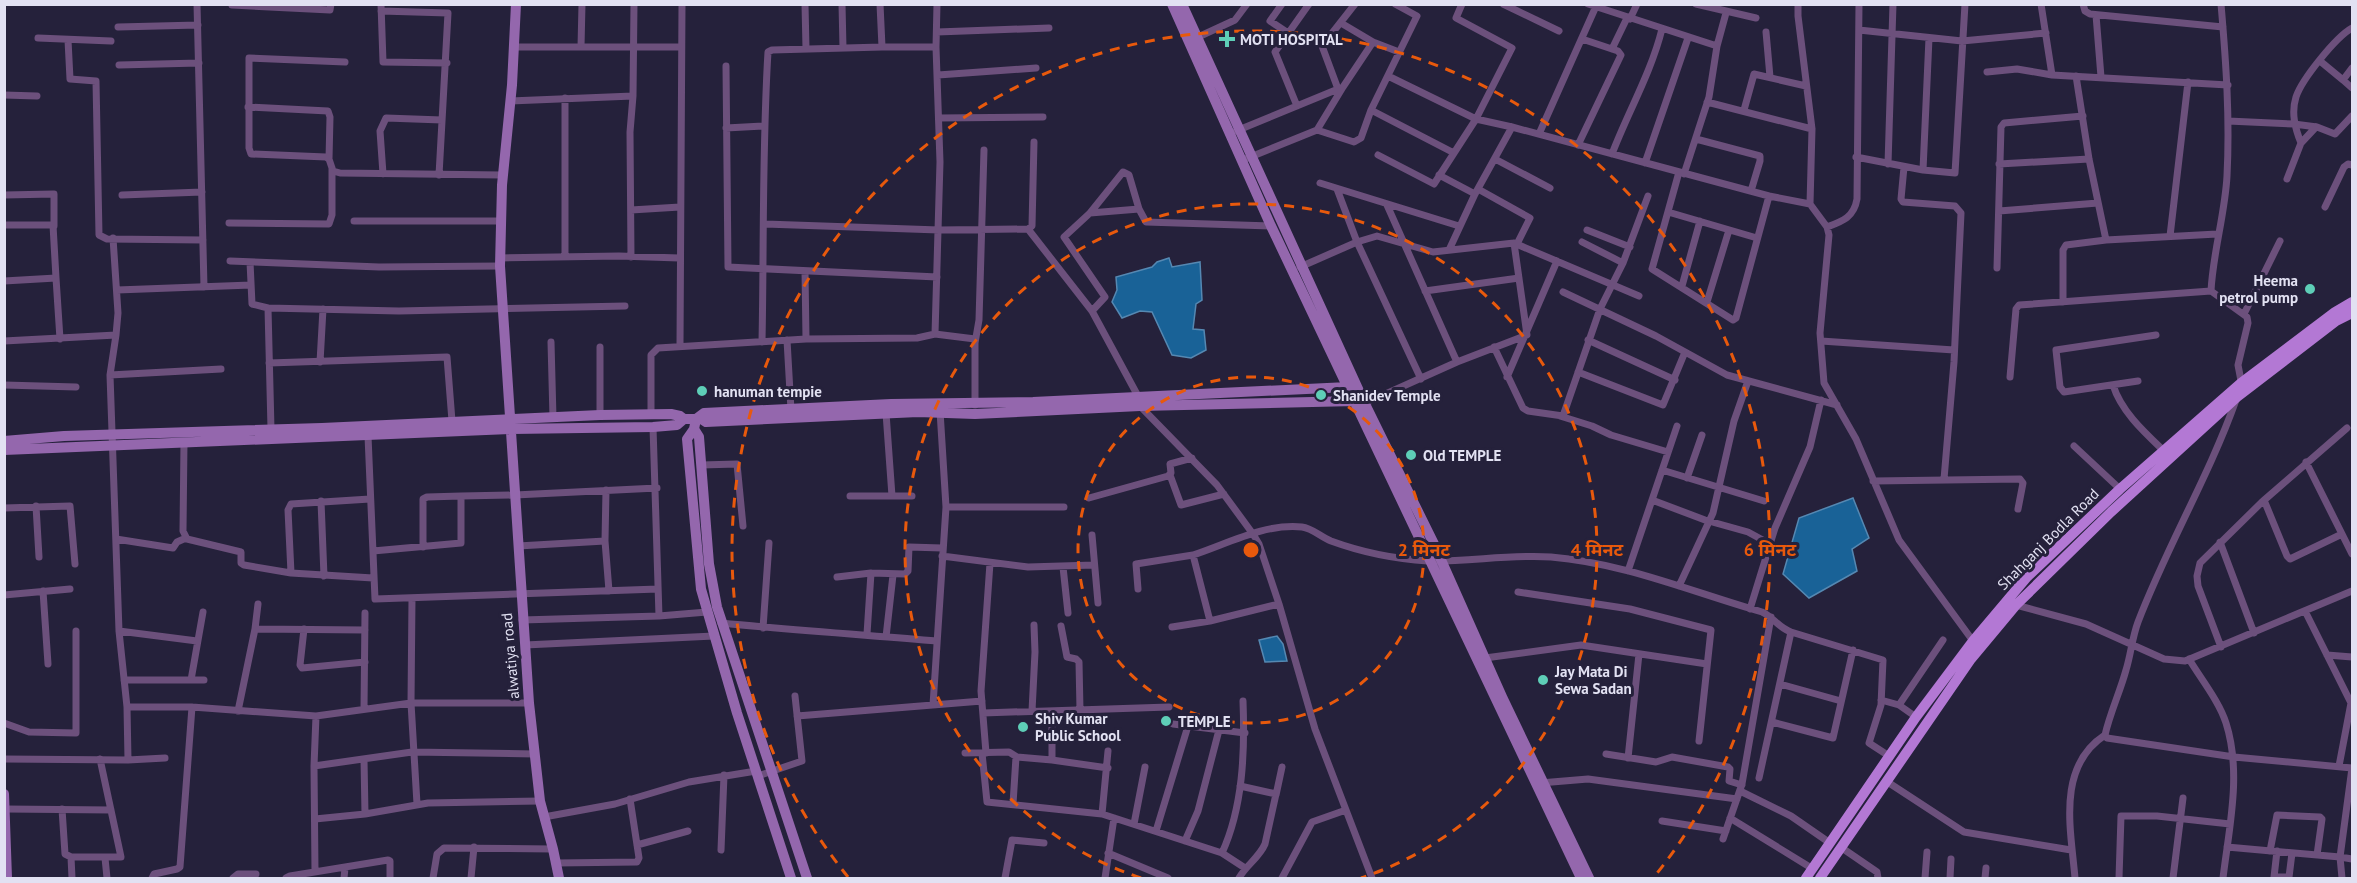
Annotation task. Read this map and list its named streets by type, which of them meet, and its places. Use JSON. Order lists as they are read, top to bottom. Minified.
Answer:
{"streets":{"main road":["Shahganj Bodla Road","alwatiya road"]},"places":{"health":["MOTI HOSPITAL"],"other":["Heema petrol pump","hanuman tempie","Shanidev Temple","Old TEMPLE","Jay Mata Di Sewa Sadan","TEMPLE","Shiv Kumar Public School"]},"rings":["2 मिनट","4 मिनट","6 मिनट"]}
